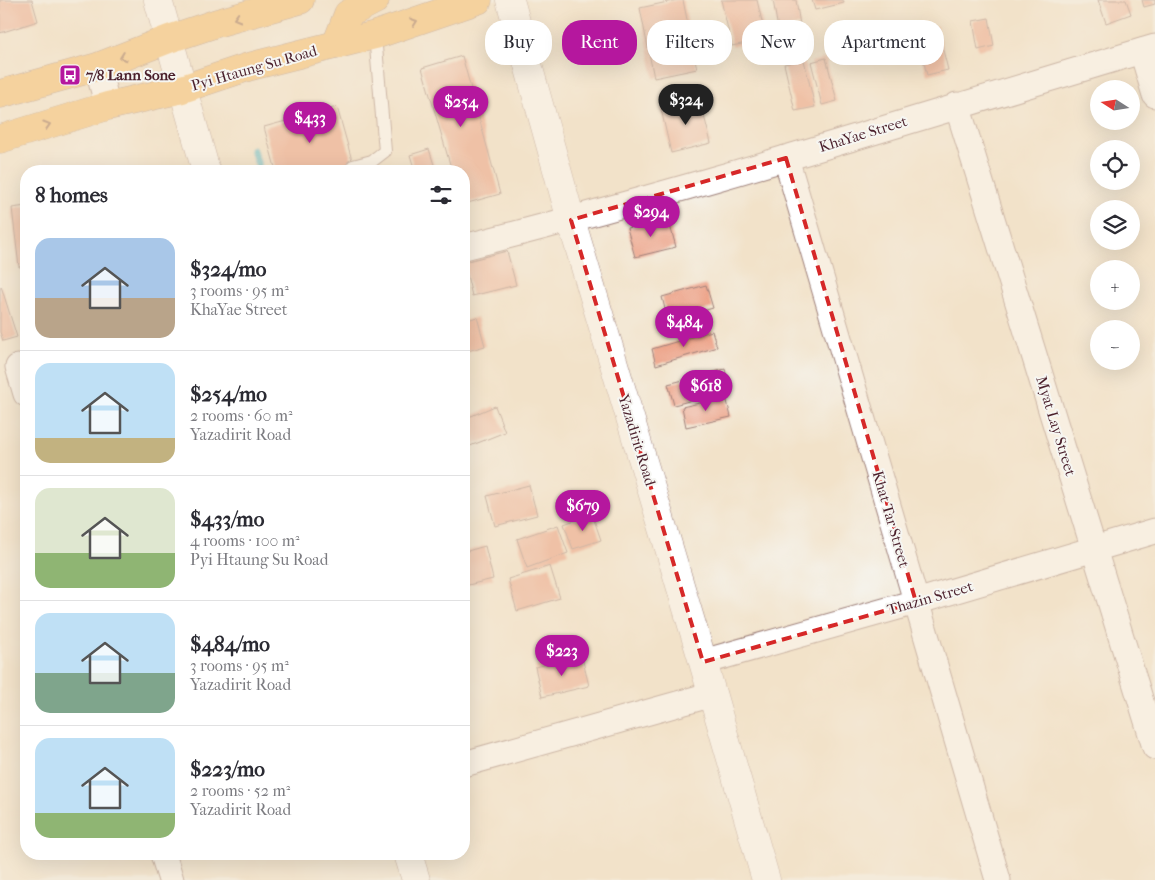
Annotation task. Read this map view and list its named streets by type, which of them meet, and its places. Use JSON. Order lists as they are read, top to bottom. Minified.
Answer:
{"streets":{"main road":["Pyi Htaung Su Road"],"street":["KhaYae Street","Myat Lay Street","Yazadirit Road","Khat Tar Street","Thazin Street"]},"crossings":[["KhaYae Street","Myat Lay Street"],["KhaYae Street","Yazadirit Road"],["KhaYae Street","Khat Tar Street"],["Myat Lay Street","Thazin Street"],["Yazadirit Road","Thazin Street"],["Khat Tar Street","Thazin Street"]],"places":{"bus stop":["7/8 Lann Sone"]},"north":"left","page":{"chip":["Buy","Rent","Filters","New","Apartment"],"map_buttons":["+","−"],"price":["$324","$254","$433","$294","$484","$618","$679","$223"],"heading":"8 homes","list":[{"name":"$324/mo","note":"3 rooms · 95 m² · KhaYae Street"},{"name":"$254/mo","note":"2 rooms · 60 m² · Yazadirit Road"},{"name":"$433/mo","note":"4 rooms · 100 m² · Pyi Htaung Su Road"},{"name":"$484/mo","note":"3 rooms · 95 m² · Yazadirit Road"},{"name":"$223/mo","note":"2 rooms · 52 m² · Yazadirit Road"}]}}
